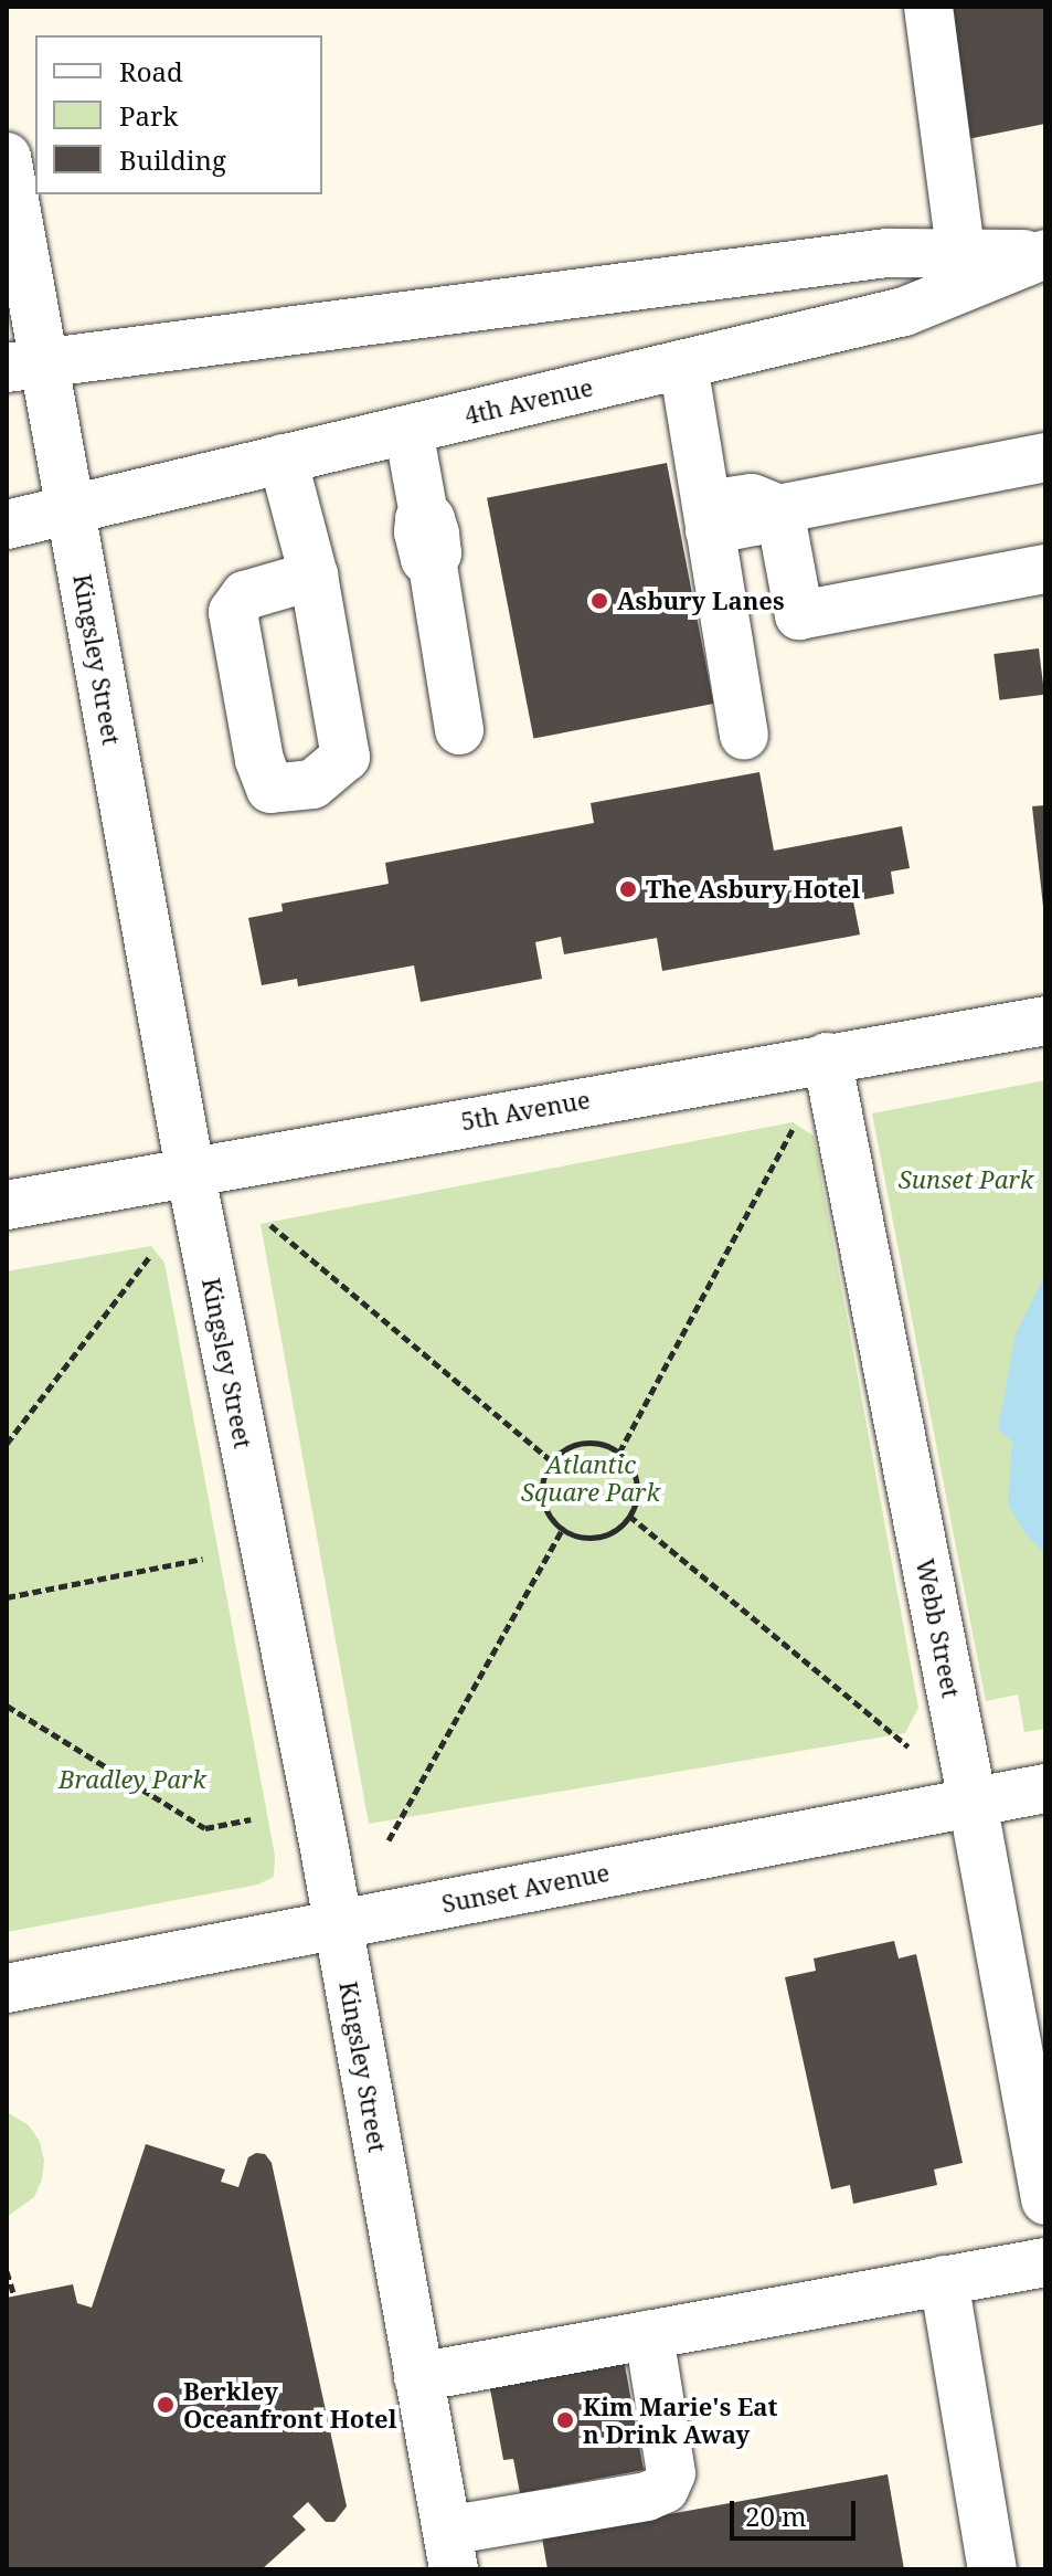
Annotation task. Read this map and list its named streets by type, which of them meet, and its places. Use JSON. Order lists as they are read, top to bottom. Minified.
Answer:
{"streets":{"street":["4th Avenue","Kingsley Street","5th Avenue","Webb Street","Sunset Avenue"]},"crossings":[["4th Avenue","Kingsley Street"],["Kingsley Street","5th Avenue"],["Kingsley Street","Sunset Avenue"],["5th Avenue","Webb Street"],["Webb Street","Sunset Avenue"]],"parks":["Sunset Park","Atlantic Square Park","Bradley Park"],"places":["Asbury Lanes","The Asbury Hotel","Berkley Oceanfront Hotel","Kim Marie's Eat n Drink Away"],"legend":["Road","Park","Building"],"scale_bar":"20 m"}
